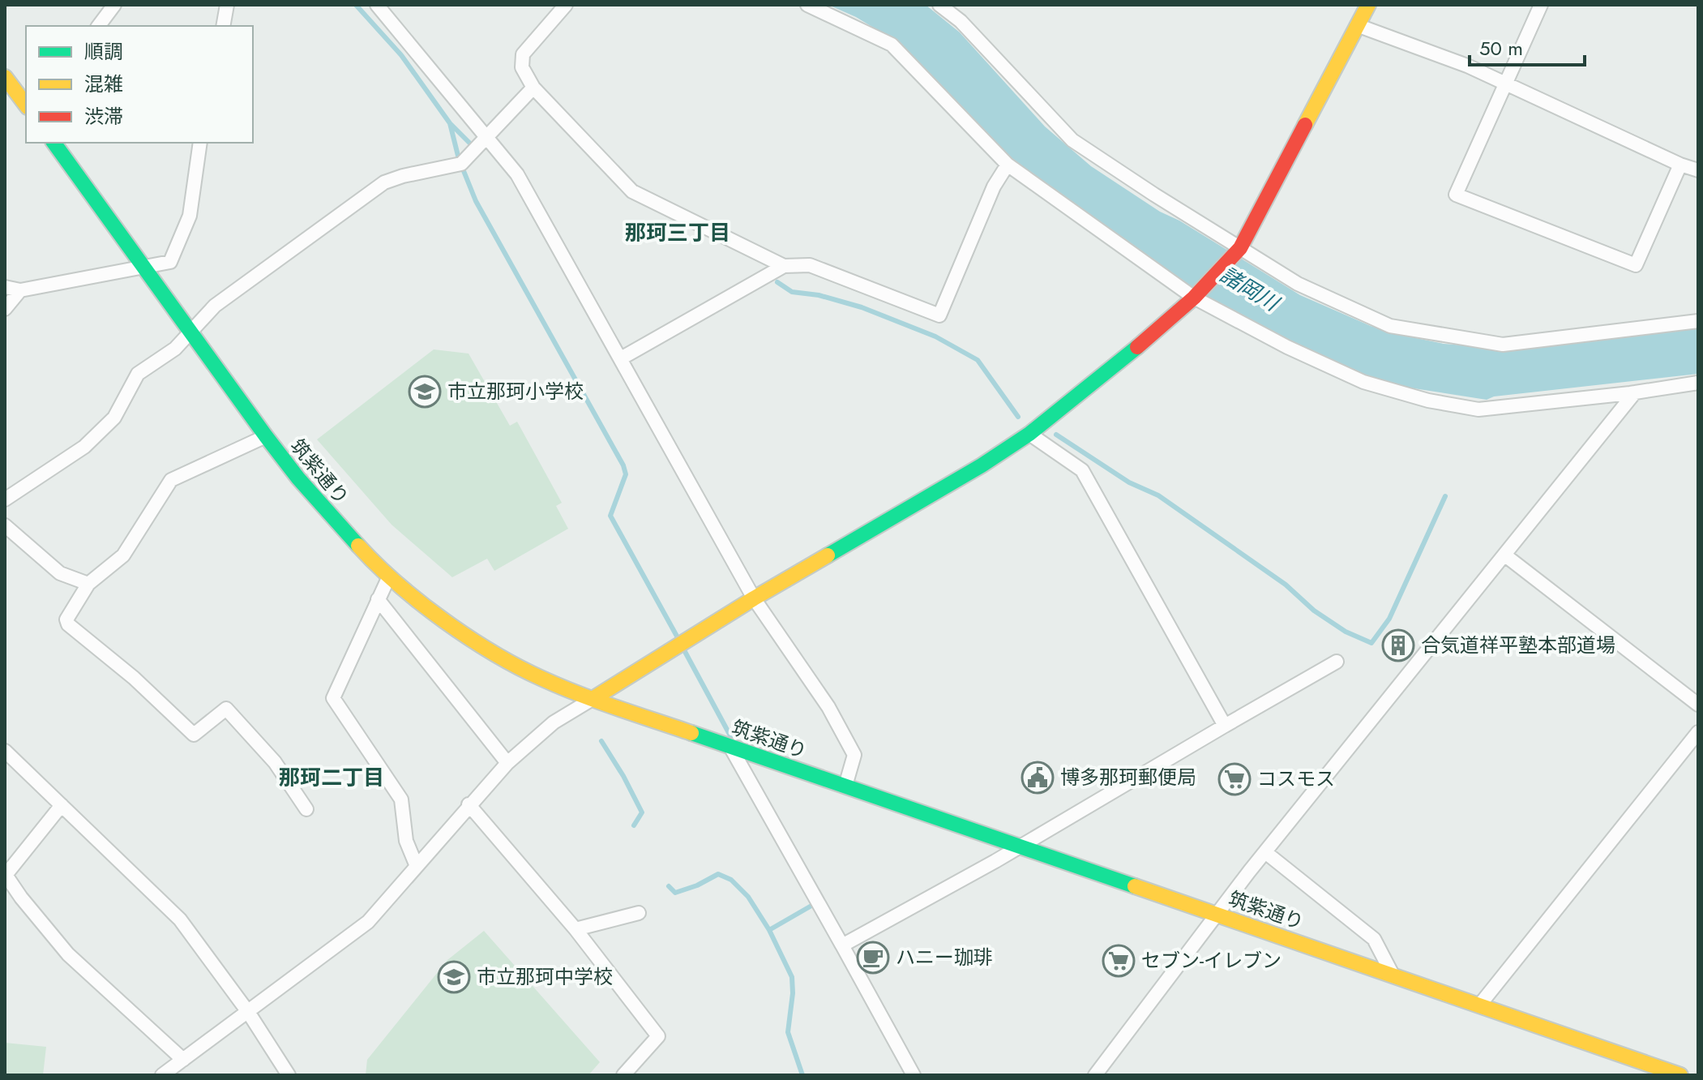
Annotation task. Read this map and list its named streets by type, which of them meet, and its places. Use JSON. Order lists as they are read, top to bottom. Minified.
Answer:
{"streets":{"street":["筑紫通り"]},"districts":["那珂三丁目","那珂二丁目"],"water":["諸岡川"],"places":{"school or university":["市立那珂小学校","市立那珂中学校"],"building":["合気道祥平塾本部道場"],"public building":["博多那珂郵便局"],"supermarket":["コスモス","セブン-イレブン"],"cafe":["ハニー珈琲"]},"legend":["順調","混雑","渋滞"],"scale_bar":"50 m"}
